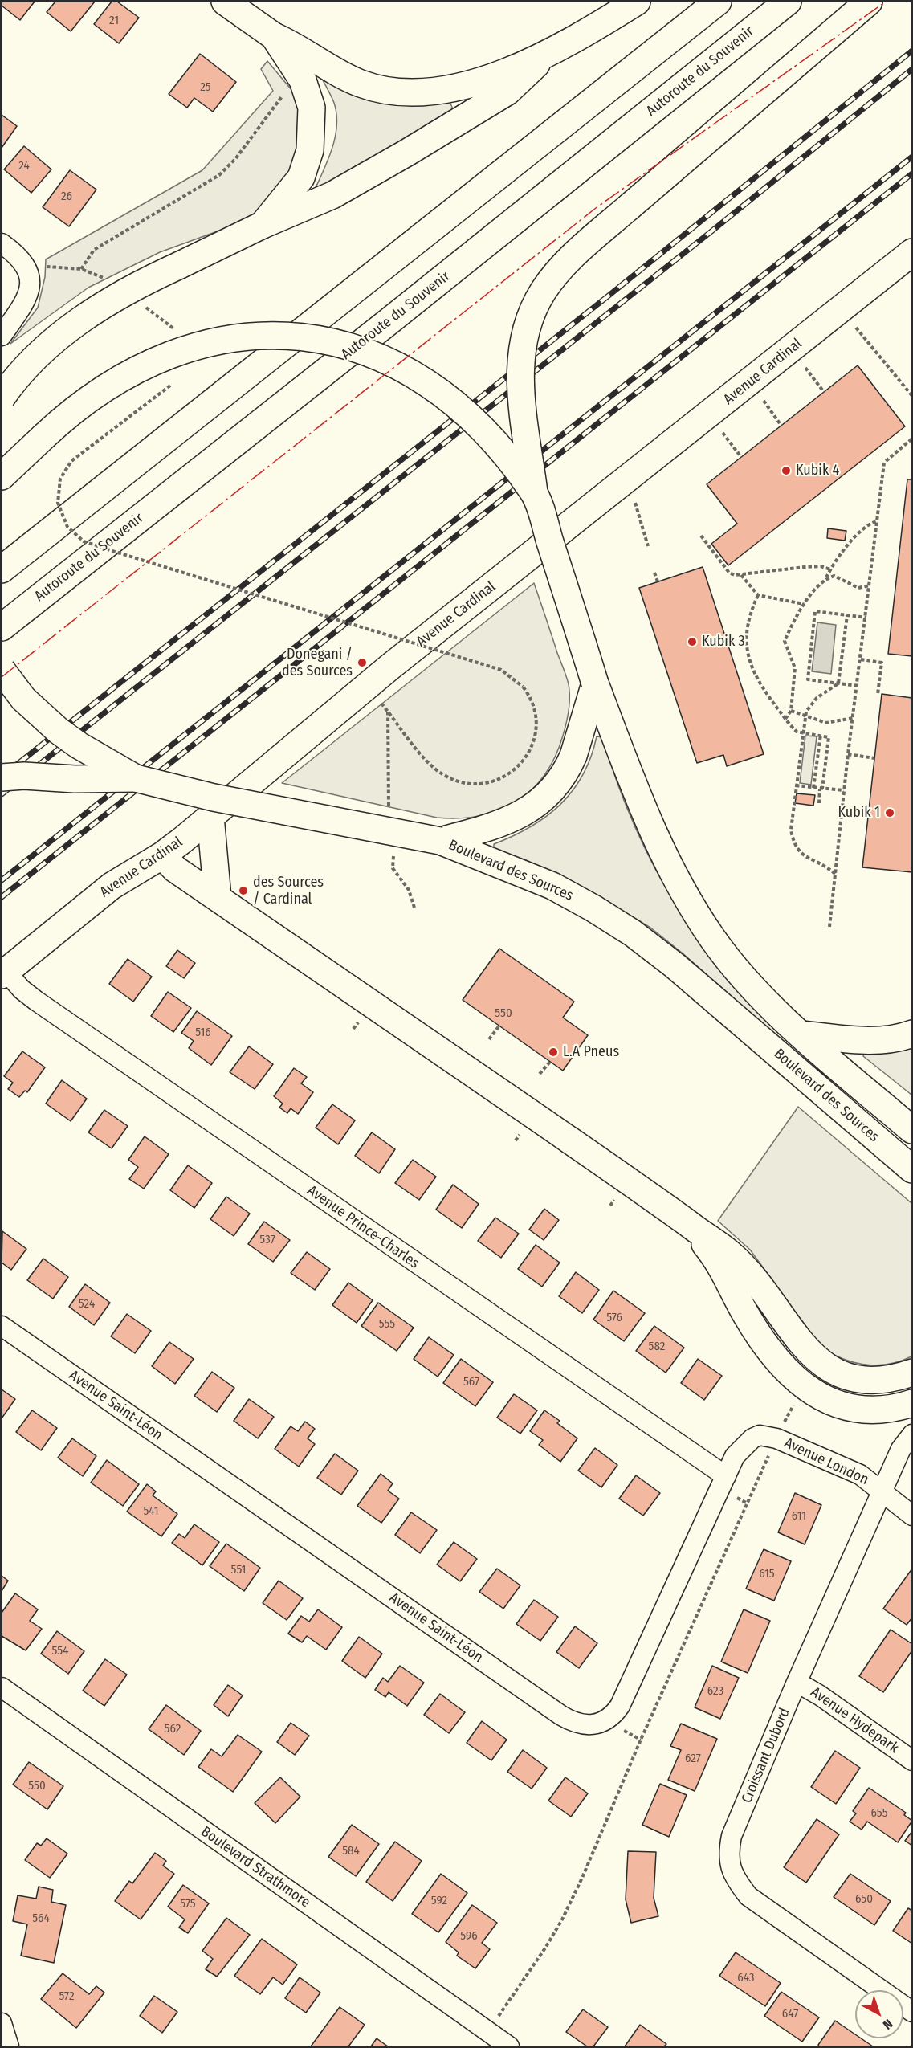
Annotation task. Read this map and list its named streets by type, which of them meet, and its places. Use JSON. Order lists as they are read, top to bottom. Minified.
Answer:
{"streets":{"main road":["Autoroute du Souvenir","Avenue Cardinal","Boulevard des Sources"],"street":["Avenue Prince-Charles","Avenue Saint-Léon","Avenue London","Avenue Hydepark","Croissant Dubord","Boulevard Strathmore"]},"crossings":[["Avenue Cardinal","Avenue Prince-Charles"],["Avenue Prince-Charles","Avenue Saint-Léon"],["Avenue Saint-Léon","Avenue London"],["Avenue London","Croissant Dubord"],["Avenue Hydepark","Croissant Dubord"]],"places":["Kubik 4","Kubik 3","Donegani / des Sources","Kubik 1","des Sources / Cardinal","L.A Pneus"],"house_numbers":["21","25","24","26","550","516","537","524","576","555","582","567","541","611","551","615","554","623","562","627","550","655","584","650","592","575","564","596","643","572","647"],"north":"bottom right"}
